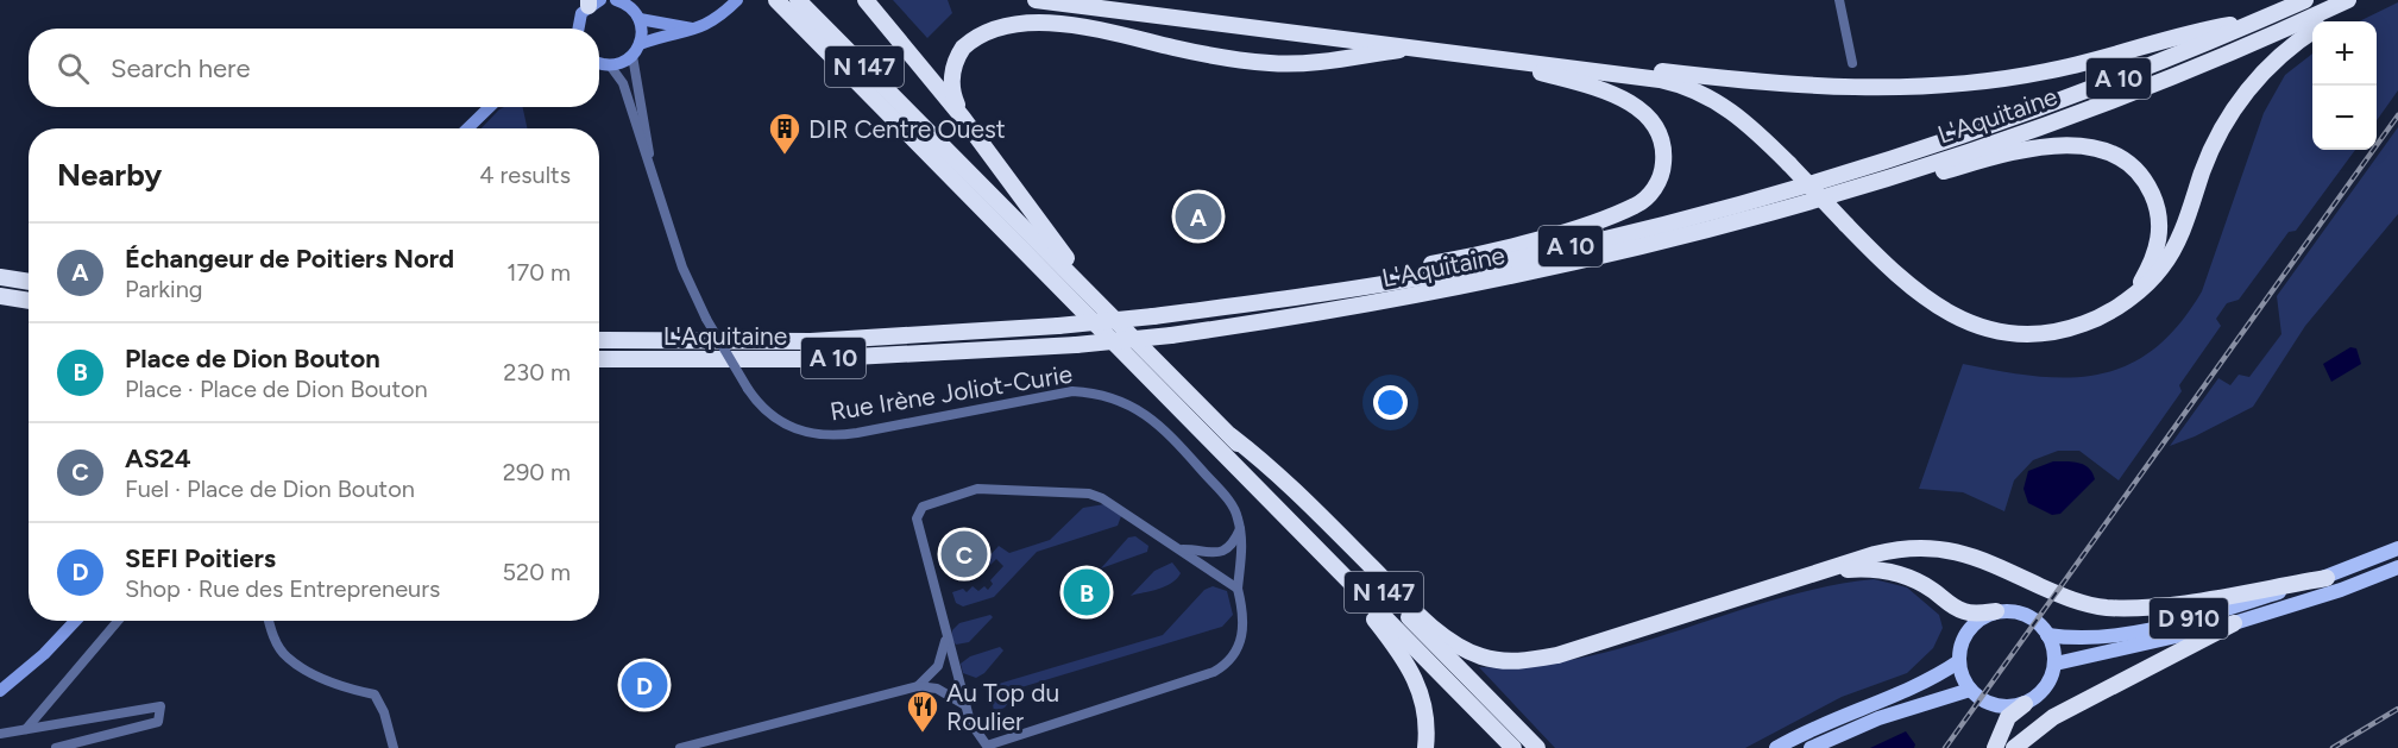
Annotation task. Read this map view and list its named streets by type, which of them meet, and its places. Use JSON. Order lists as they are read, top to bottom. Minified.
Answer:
{"streets":{"highway":["N 147","A 10","L'Aquitaine"],"main road":["D 910"],"street":["Rue Irène Joliot-Curie"]},"places":{"building":["DIR Centre Ouest"],"restaurant":["Au Top du Roulier"]},"page":{"map_buttons":["+","−"],"search":"Search here","heading":["Nearby","4 results"],"pins":["A","C","B","D"],"list":[{"mark":"A","name":"Échangeur de Poitiers Nord","note":"Parking","value":"170 m"},{"mark":"B","name":"Place de Dion Bouton","note":"Place · Place de Dion Bouton","value":"230 m"},{"mark":"C","name":"AS24","note":"Fuel · Place de Dion Bouton","value":"290 m"},{"mark":"D","name":"SEFI Poitiers","note":"Shop · Rue des Entrepreneurs","value":"520 m"}]}}
